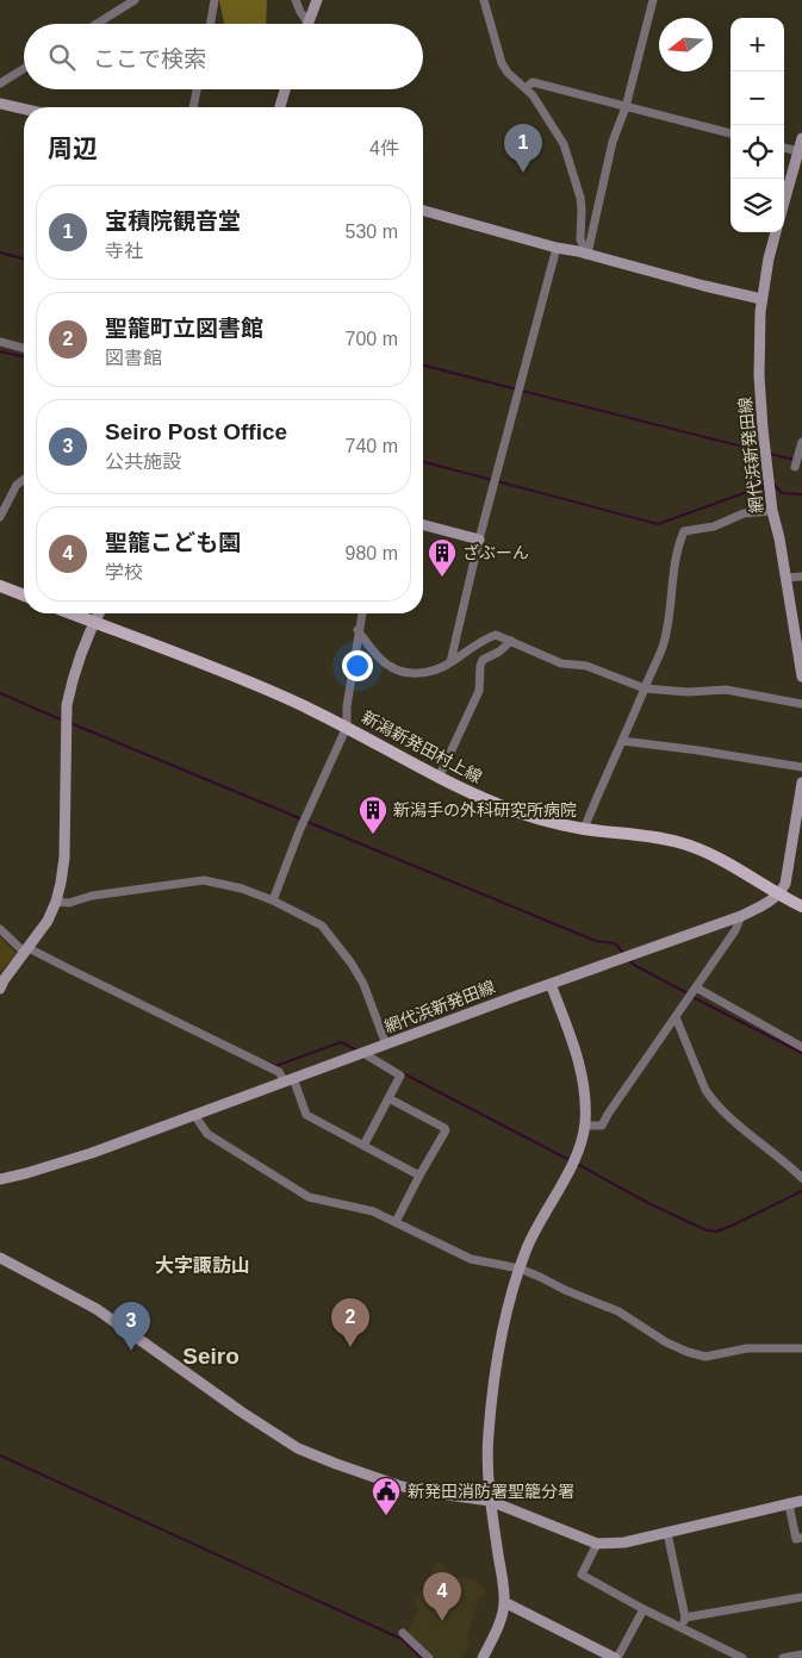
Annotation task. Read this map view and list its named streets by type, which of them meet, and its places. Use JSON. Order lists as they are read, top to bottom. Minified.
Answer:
{"streets":{"main road":["新潟新発田村上線"],"street":["網代浜新発田線"]},"crossings":[["網代浜新発田線","新潟新発田村上線"]],"districts":["大字諏訪山","Seiro"],"places":{"building":["ざぶーん","新潟手の外科研究所病院"],"public building":["新発田消防署聖籠分署"]},"north":"left","page":{"map_buttons":["+","−"],"search":"ここで検索","heading":["周辺","4件"],"pins":["1","2","3","4"],"list":[{"mark":"1","name":"宝積院観音堂","note":"寺社","value":"530 m"},{"mark":"2","name":"聖籠町立図書館","note":"図書館","value":"700 m"},{"mark":"3","name":"Seiro Post Office","note":"公共施設","value":"740 m"},{"mark":"4","name":"聖籠こども園","note":"学校","value":"980 m"}]}}
